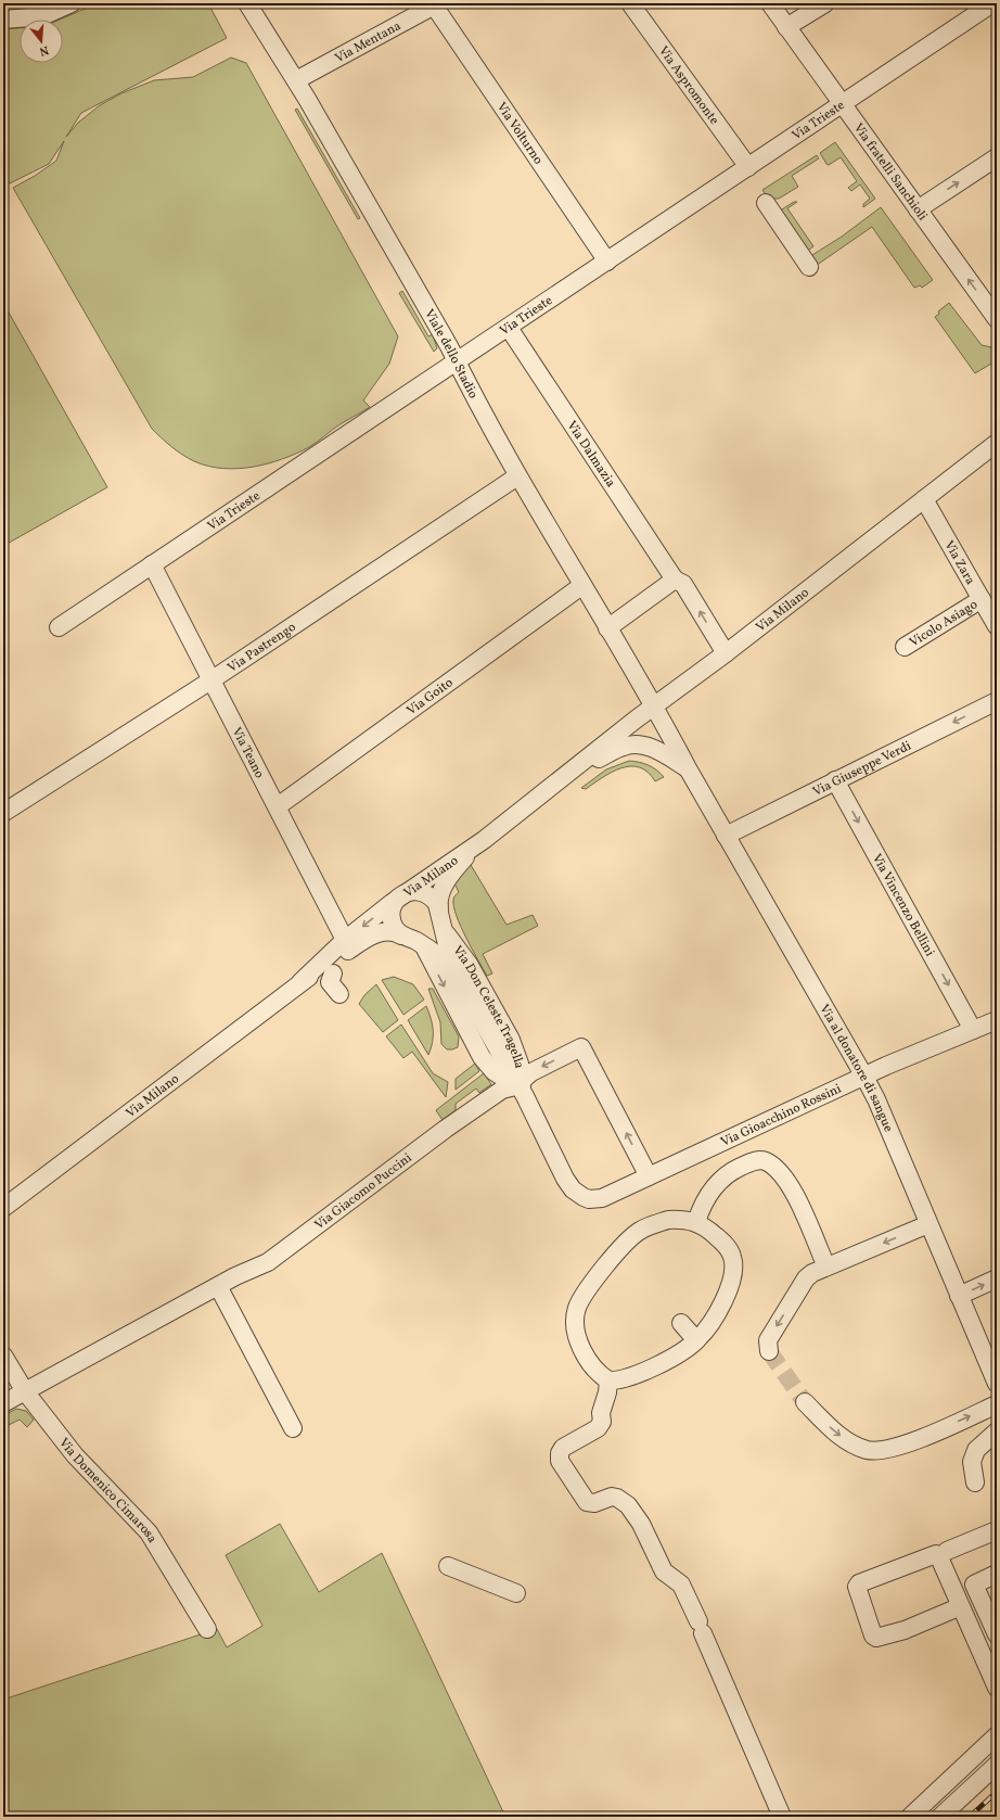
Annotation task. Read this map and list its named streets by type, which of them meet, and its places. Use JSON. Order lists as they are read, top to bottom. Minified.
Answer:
{"streets":{"street":["Via Mentana","Via Aspromonte","Via Trieste","Via Volturno","Via fratelli Sanchioli","Viale dello Stadio","Via Dalmazia","Via Zara","Via Milano","Vicolo Asiago","Via Pastrengo","Via Goito","Via Teano","Via Giuseppe Verdi","Via Vincenzo Bellini","Via Don Celeste Tragella","Via al donatore di sangue","Via Gioacchino Rossini","Via Giacomo Puccini","Via Domenico Cimarosa"]},"crossings":[["Via Mentana","Via Volturno"],["Via Mentana","Viale dello Stadio"],["Via Aspromonte","Via Trieste"],["Via Trieste","Via Volturno"],["Via Trieste","Via fratelli Sanchioli"],["Via Trieste","Viale dello Stadio"],["Via Trieste","Via Dalmazia"],["Via Trieste","Via Teano"],["Viale dello Stadio","Via Milano"],["Viale dello Stadio","Via Pastrengo"],["Viale dello Stadio","Via Goito"],["Viale dello Stadio","Via al donatore di sangue"],["Via Dalmazia","Via Milano"],["Via Zara","Via Milano"],["Via Zara","Vicolo Asiago"],["Via Milano","Via Teano"],["Via Milano","Via Don Celeste Tragella"],["Via Milano","Via al donatore di sangue"],["Via Pastrengo","Via Teano"],["Via Goito","Via Teano"],["Via Giuseppe Verdi","Via Vincenzo Bellini"],["Via Giuseppe Verdi","Via al donatore di sangue"],["Via Vincenzo Bellini","Via Gioacchino Rossini"],["Via Don Celeste Tragella","Via Gioacchino Rossini"],["Via Don Celeste Tragella","Via Giacomo Puccini"],["Via al donatore di sangue","Via Gioacchino Rossini"],["Via Gioacchino Rossini","Via Giacomo Puccini"],["Via Giacomo Puccini","Via Domenico Cimarosa"]],"one_way":["Via Giuseppe Verdi","Via Vincenzo Bellini"],"north":"bottom"}
